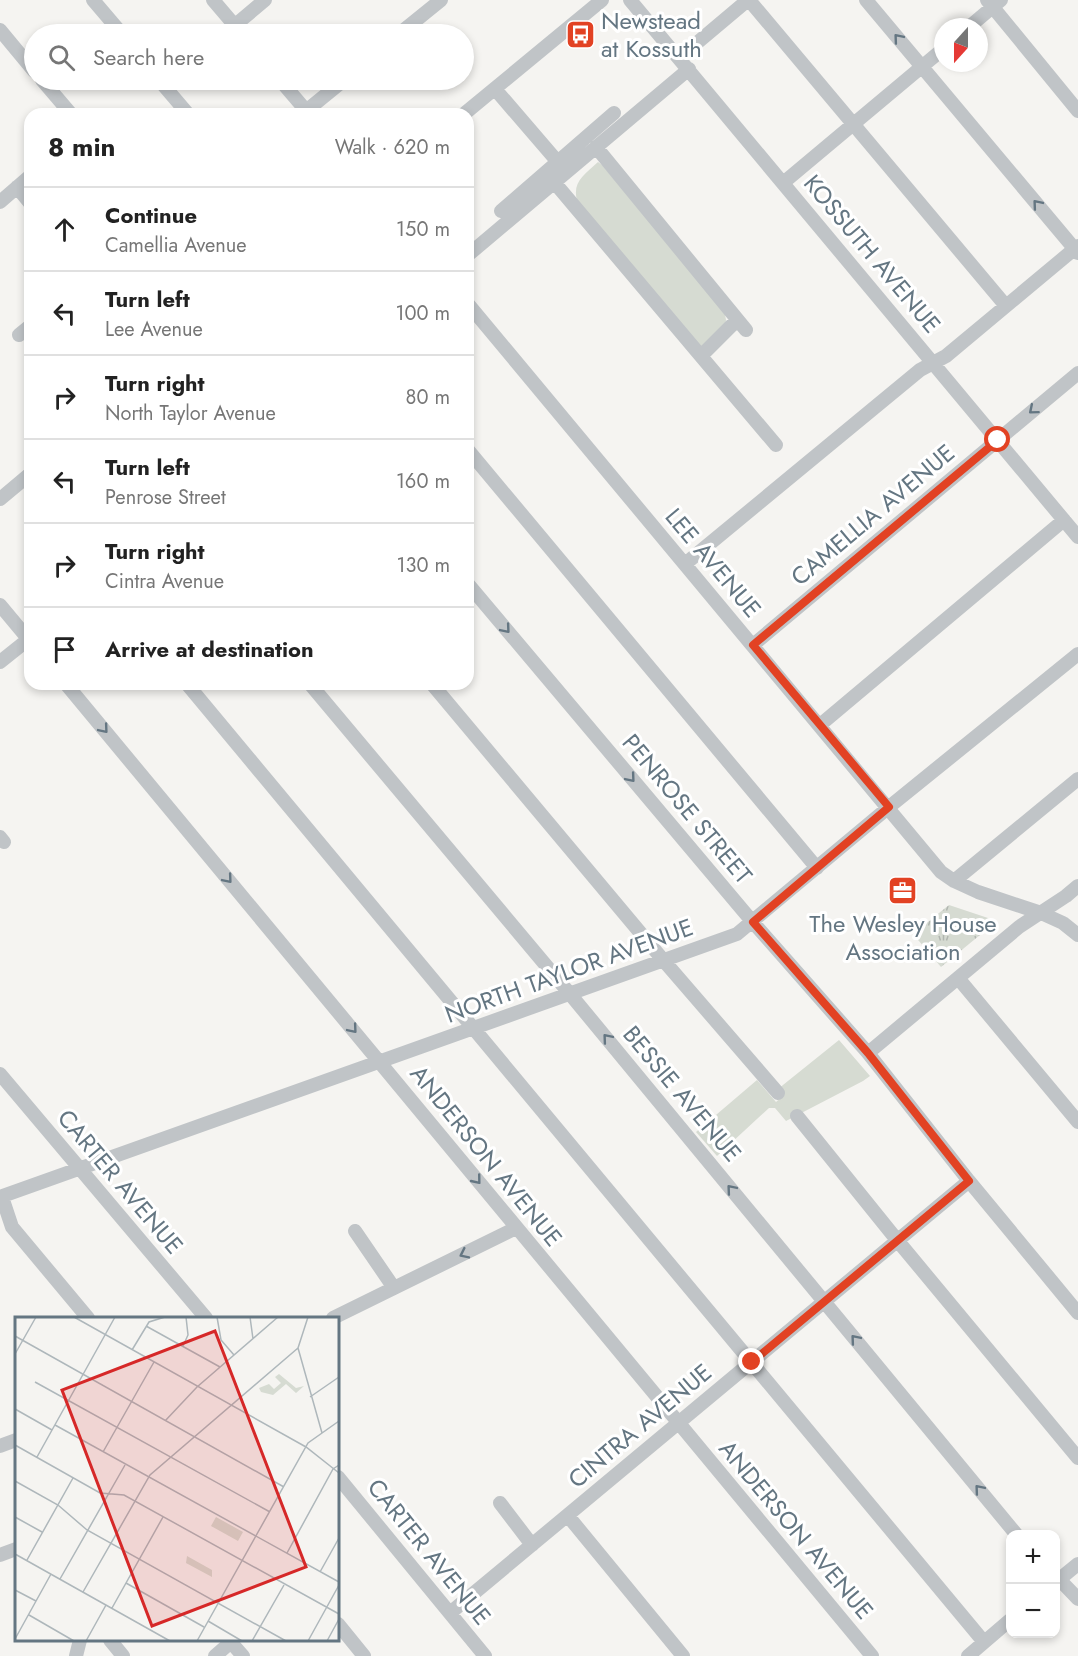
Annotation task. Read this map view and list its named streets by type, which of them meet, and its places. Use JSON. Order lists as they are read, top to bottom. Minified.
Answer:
{"streets":{"street":["KOSSUTH AVENUE","CAMELLIA AVENUE","LEE AVENUE","PENROSE STREET","NORTH TAYLOR AVENUE","BESSIE AVENUE","ANDERSON AVENUE","CARTER AVENUE","CINTRA AVENUE"]},"crossings":[["KOSSUTH AVENUE","CAMELLIA AVENUE"],["CAMELLIA AVENUE","LEE AVENUE"],["LEE AVENUE","NORTH TAYLOR AVENUE"],["PENROSE STREET","NORTH TAYLOR AVENUE"],["PENROSE STREET","CINTRA AVENUE"],["NORTH TAYLOR AVENUE","BESSIE AVENUE"],["NORTH TAYLOR AVENUE","ANDERSON AVENUE"],["NORTH TAYLOR AVENUE","CARTER AVENUE"],["BESSIE AVENUE","CINTRA AVENUE"],["ANDERSON AVENUE","CINTRA AVENUE"],["CARTER AVENUE","CINTRA AVENUE"]],"places":{"bus stop":["Newstead at Kossuth"],"office":["The Wesley House Association"]},"north":"bottom","page":{"search":"Search here","heading":["8 min","Walk · 620 m"],"list":[["Continue","Camellia Avenue","150 m"],["Turn left","Lee Avenue","100 m"],["Turn right","North Taylor Avenue","80 m"],["Turn left","Penrose Street","160 m"],["Turn right","Cintra Avenue","130 m"],"Arrive at destination"],"map_buttons":["+","−"]}}
